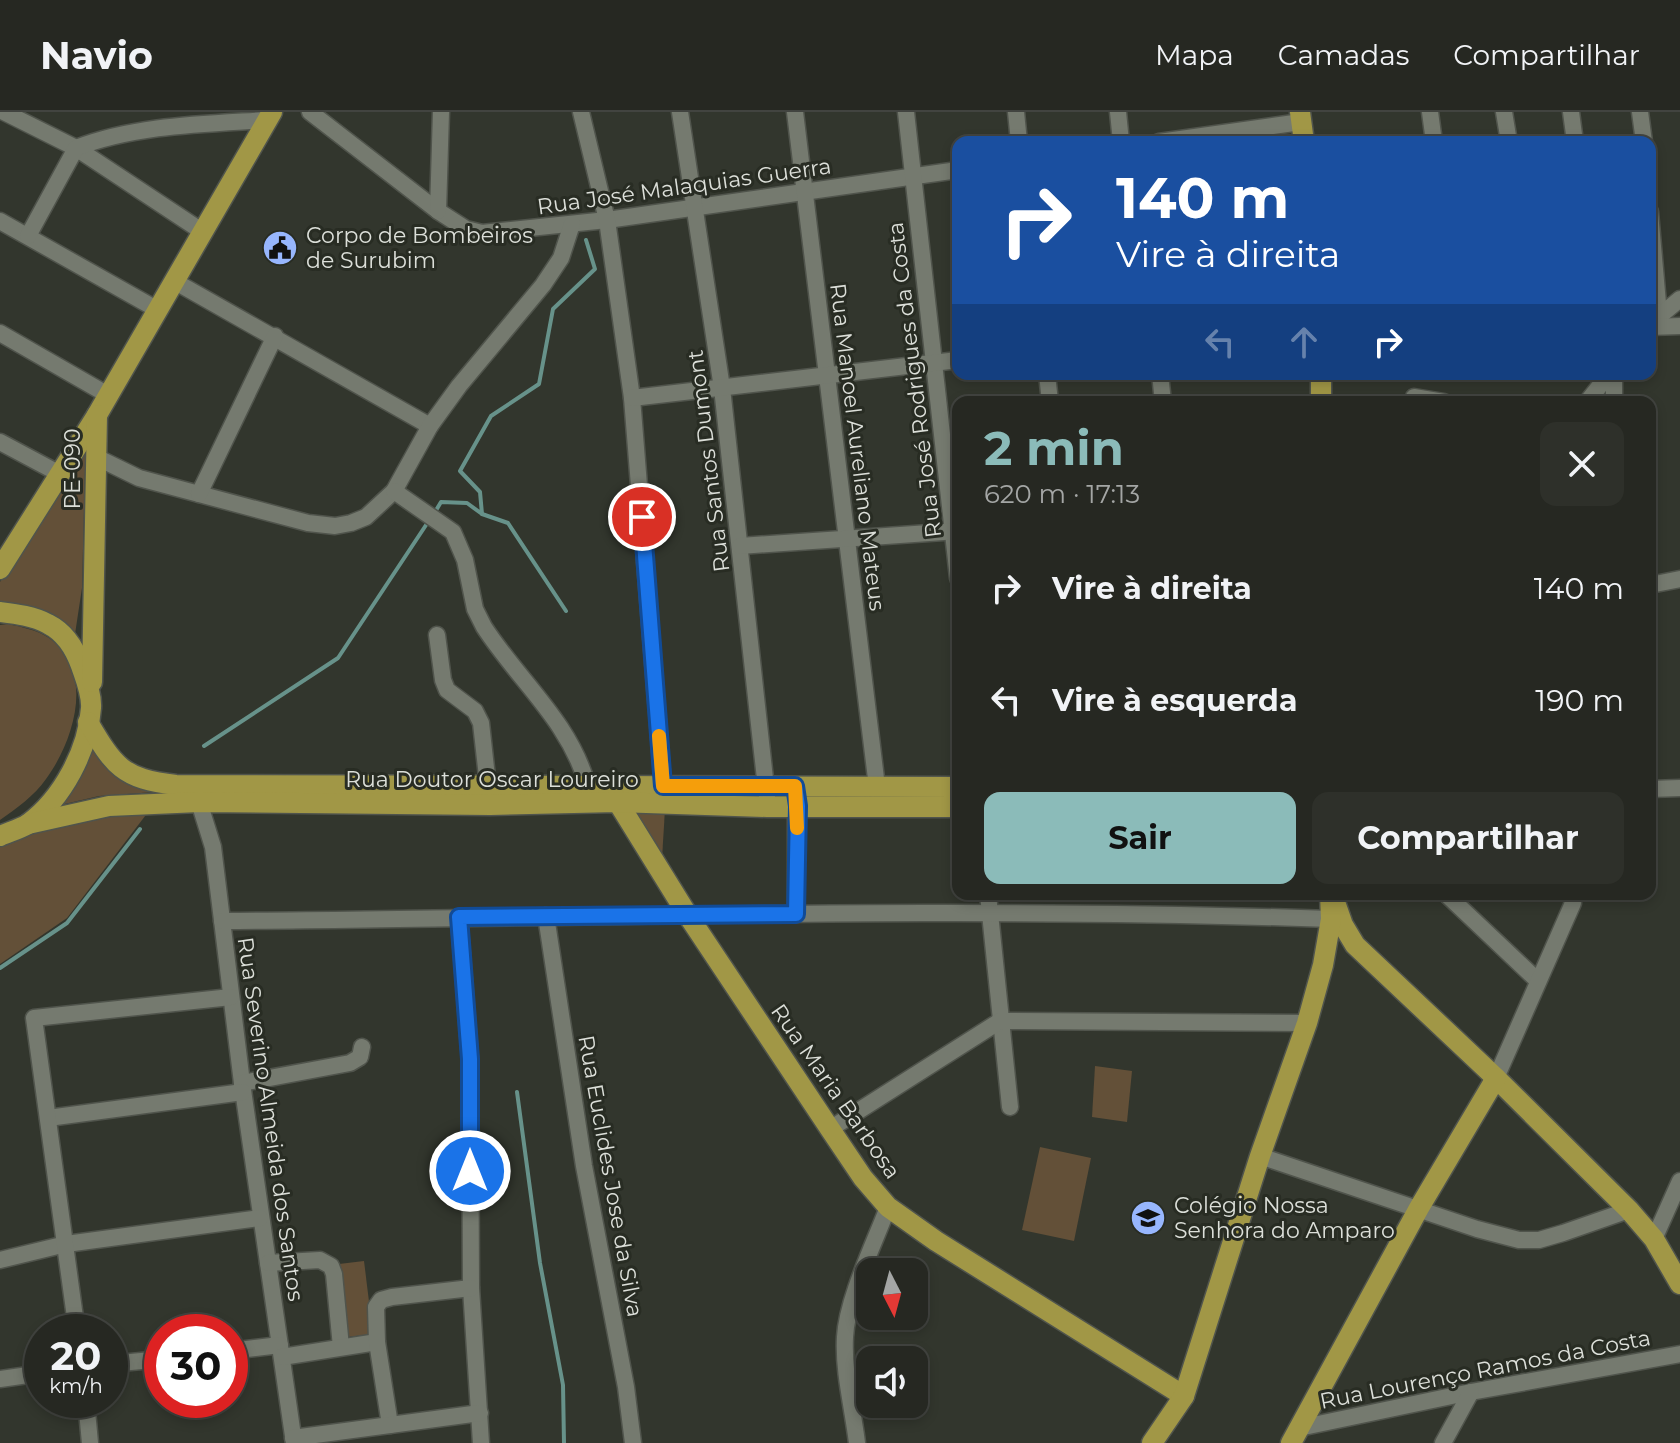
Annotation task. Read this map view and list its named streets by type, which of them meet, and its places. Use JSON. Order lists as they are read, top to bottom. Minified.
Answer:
{"streets":{"main road":["PE-090","Rua Doutor Oscar Loureiro","Rua Maria Barbosa"],"street":["Rua José Malaquias Guerra","Rua José Rodrigues da Costa","Rua Manoel Aureliano Mateus","Rua Santos Dumont","Rua Severino Almeida dos Santos","Rua Euclides Jose da Silva","Rua Lourenço Ramos da Costa"]},"crossings":[["Rua José Malaquias Guerra","Rua José Rodrigues da Costa"],["Rua José Malaquias Guerra","Rua Manoel Aureliano Mateus"],["Rua José Malaquias Guerra","Rua Santos Dumont"],["Rua Manoel Aureliano Mateus","Rua Doutor Oscar Loureiro"],["Rua Santos Dumont","Rua Doutor Oscar Loureiro"],["PE-090","Rua Doutor Oscar Loureiro"],["Rua Doutor Oscar Loureiro","Rua Maria Barbosa"],["Rua Doutor Oscar Loureiro","Rua Severino Almeida dos Santos"]],"places":{"public building":["Corpo de Bombeiros de Surubim"],"school or university":["Colégio Nossa Senhora do Amparo"]},"north":"bottom","page":{"header":"Navio","nav":["Mapa","Camadas","Compartilhar"],"turn":["140 m","Vire à direita"],"heading":["2 min","620 m · 17:13"],"list":[{"name":"Vire à direita","value":"140 m"},{"name":"Vire à esquerda","value":"190 m"}],"buttons":["Sair","Compartilhar"],"speed":"20 km/h","limit":"30"}}
